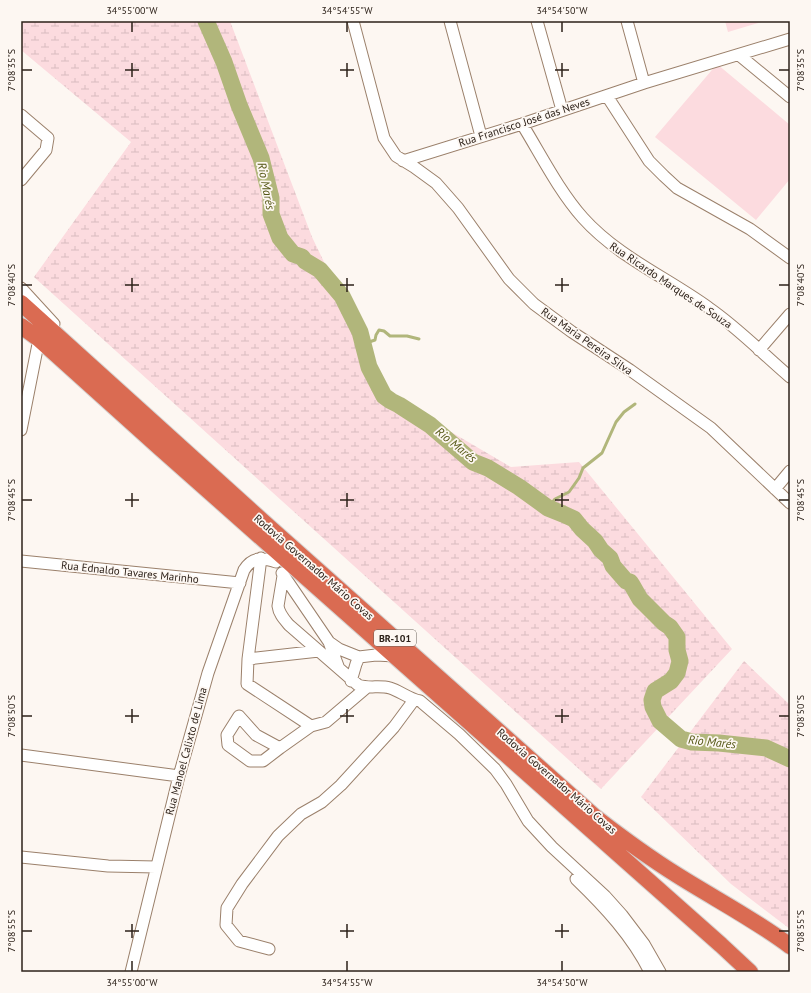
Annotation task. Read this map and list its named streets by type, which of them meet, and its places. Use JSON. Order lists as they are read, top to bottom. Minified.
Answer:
{"streets":{"highway":["Rodovia Governador Mário Covas","BR-101"],"street":["Rua Francisco José das Neves","Rua Ricardo Marques de Souza","Rua Maria Pereira Silva","Rua Ednaldo Tavares Marinho","Rua Manoel Calixto de Lima"]},"crossings":[["Rua Francisco José das Neves","Rua Ricardo Marques de Souza"],["Rua Francisco José das Neves","Rua Maria Pereira Silva"],["Rua Ednaldo Tavares Marinho","Rua Manoel Calixto de Lima"]],"water":["Rio Marés"],"coordinates":["34°55'00\"W","34°54'55\"W","34°54'50\"W","7°08'35\"S","7°08'40\"S","7°08'45\"S","7°08'50\"S","7°08'55\"S"]}
